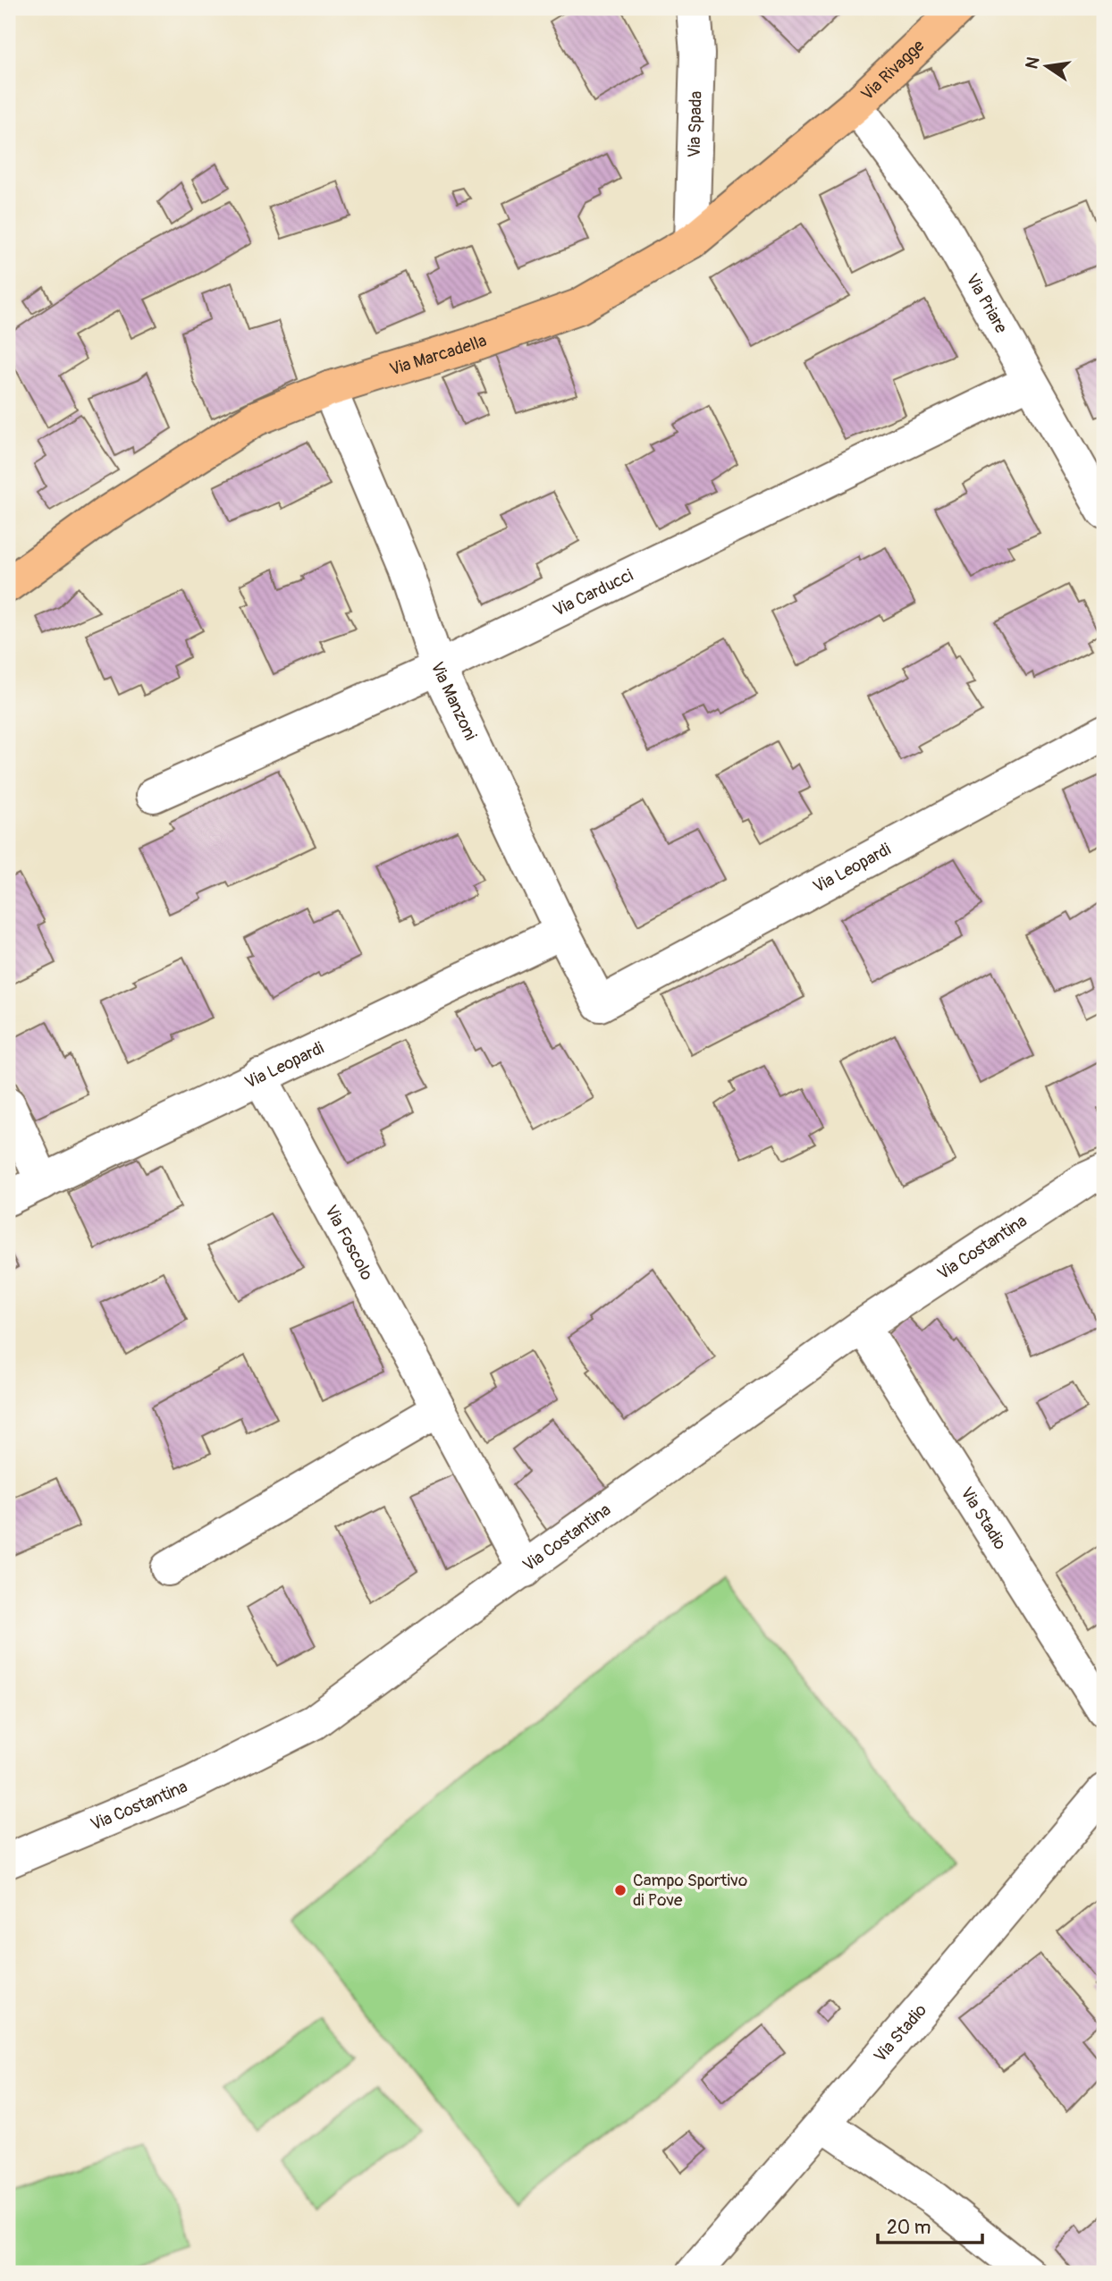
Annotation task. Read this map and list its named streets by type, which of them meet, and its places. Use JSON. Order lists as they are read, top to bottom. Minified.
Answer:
{"streets":{"main road":["Via Rivagge","Via Marcadella"],"street":["Via Spada","Via Priare","Via Carducci","Via Manzoni","Via Leopardi","Via Foscolo","Via Costantina","Via Stadio"]},"crossings":[["Via Rivagge","Via Priare"],["Via Rivagge","Via Marcadella"],["Via Spada","Via Marcadella"],["Via Priare","Via Marcadella"],["Via Priare","Via Carducci"],["Via Marcadella","Via Manzoni"],["Via Carducci","Via Manzoni"],["Via Manzoni","Via Leopardi"],["Via Leopardi","Via Foscolo"],["Via Foscolo","Via Costantina"],["Via Costantina","Via Stadio"]],"places":["Campo Sportivo di Pove"],"scale_bar":"20 m","north":"left"}
